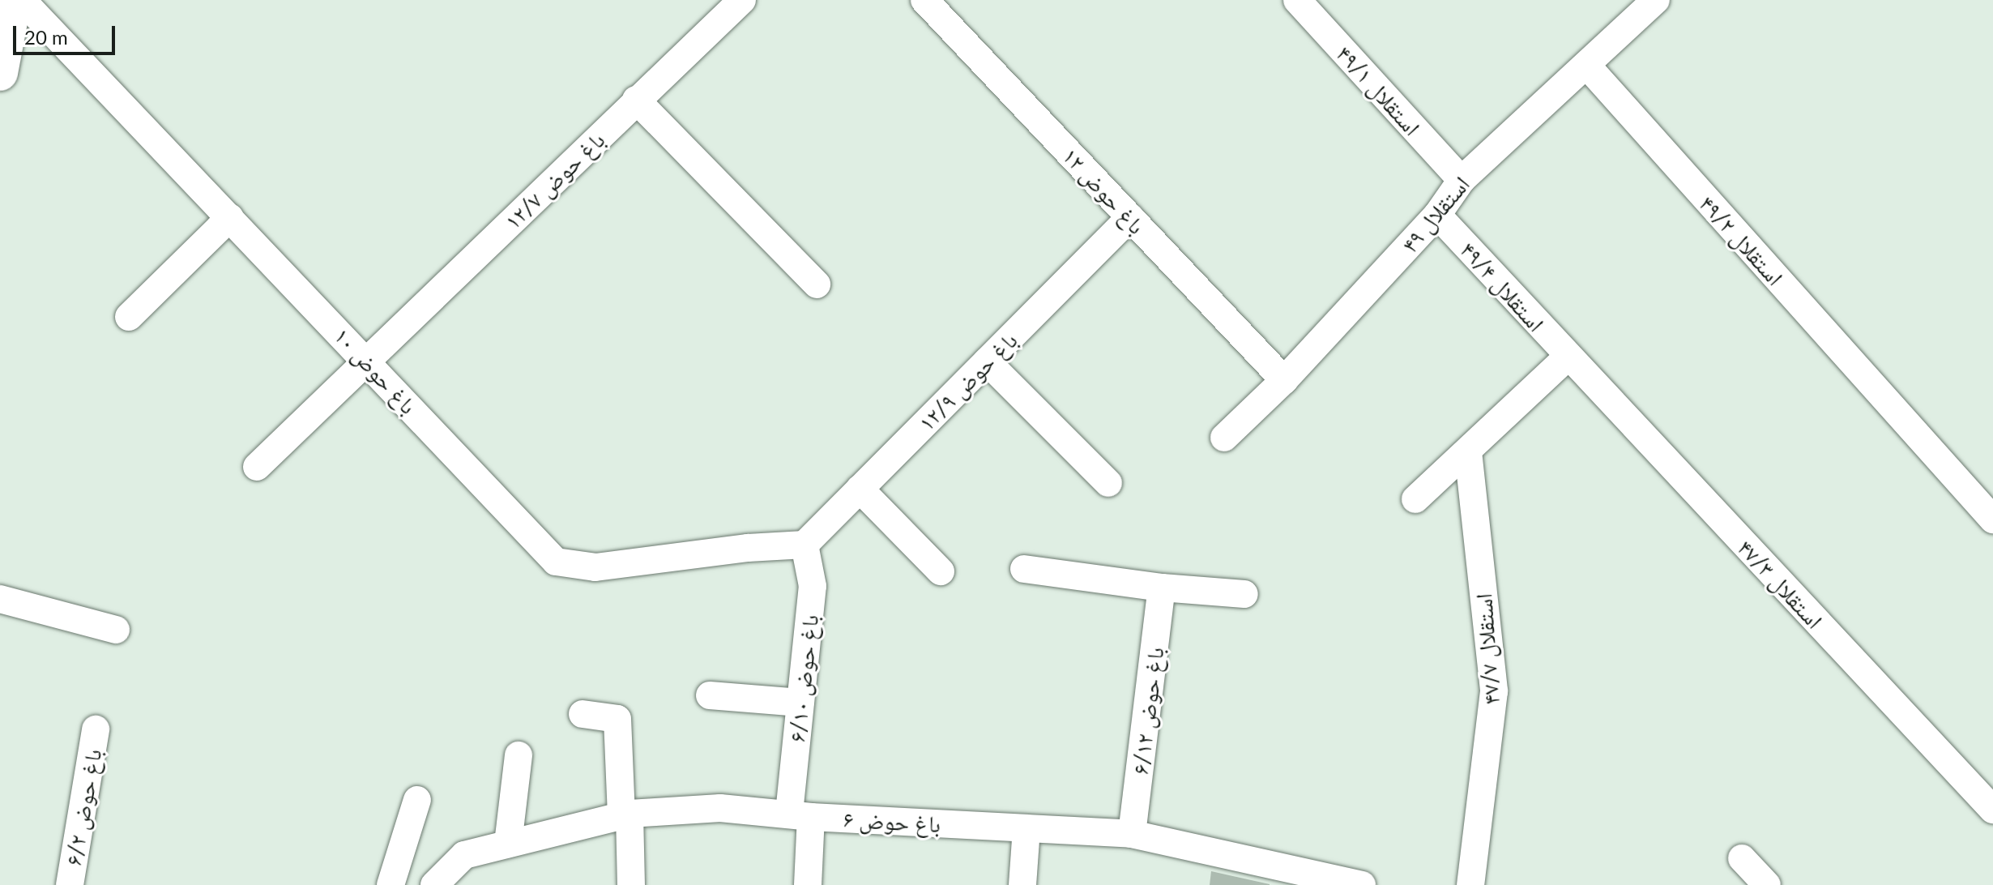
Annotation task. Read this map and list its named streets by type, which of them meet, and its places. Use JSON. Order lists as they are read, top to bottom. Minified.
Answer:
{"streets":{"street":["۴۹/۱ استقلال","۱۲/۷ باغ حوض","۱۲ باغ حوض","۴۹ استقلال","۴۹/۲ استقلال","۴۹/۴ استقلال","۱۰ باغ حوض","۱۲/۹ باغ حوض","۴۷/۳ استقلال","۴۷/۷ استقلال","۶/۱۰ باغ حوض","۶/۱۲ باغ حوض","۶/۲ باغ حوض","۶ باغ حوض"]},"crossings":[["۴۹/۱ استقلال","۴۹ استقلال"],["۱۲/۷ باغ حوض","۱۰ باغ حوض"],["۱۲ باغ حوض","۴۹ استقلال"],["۱۲ باغ حوض","۱۲/۹ باغ حوض"],["۴۹ استقلال","۴۹/۲ استقلال"],["۴۹ استقلال","۴۹/۴ استقلال"],["۴۹/۴ استقلال","۴۷/۳ استقلال"],["۱۰ باغ حوض","۱۲/۹ باغ حوض"],["۱۰ باغ حوض","۶/۱۰ باغ حوض"],["۱۲/۹ باغ حوض","۶/۱۰ باغ حوض"],["۶/۱۰ باغ حوض","۶ باغ حوض"],["۶/۱۲ باغ حوض","۶ باغ حوض"]],"scale_bar":"20 m"}
